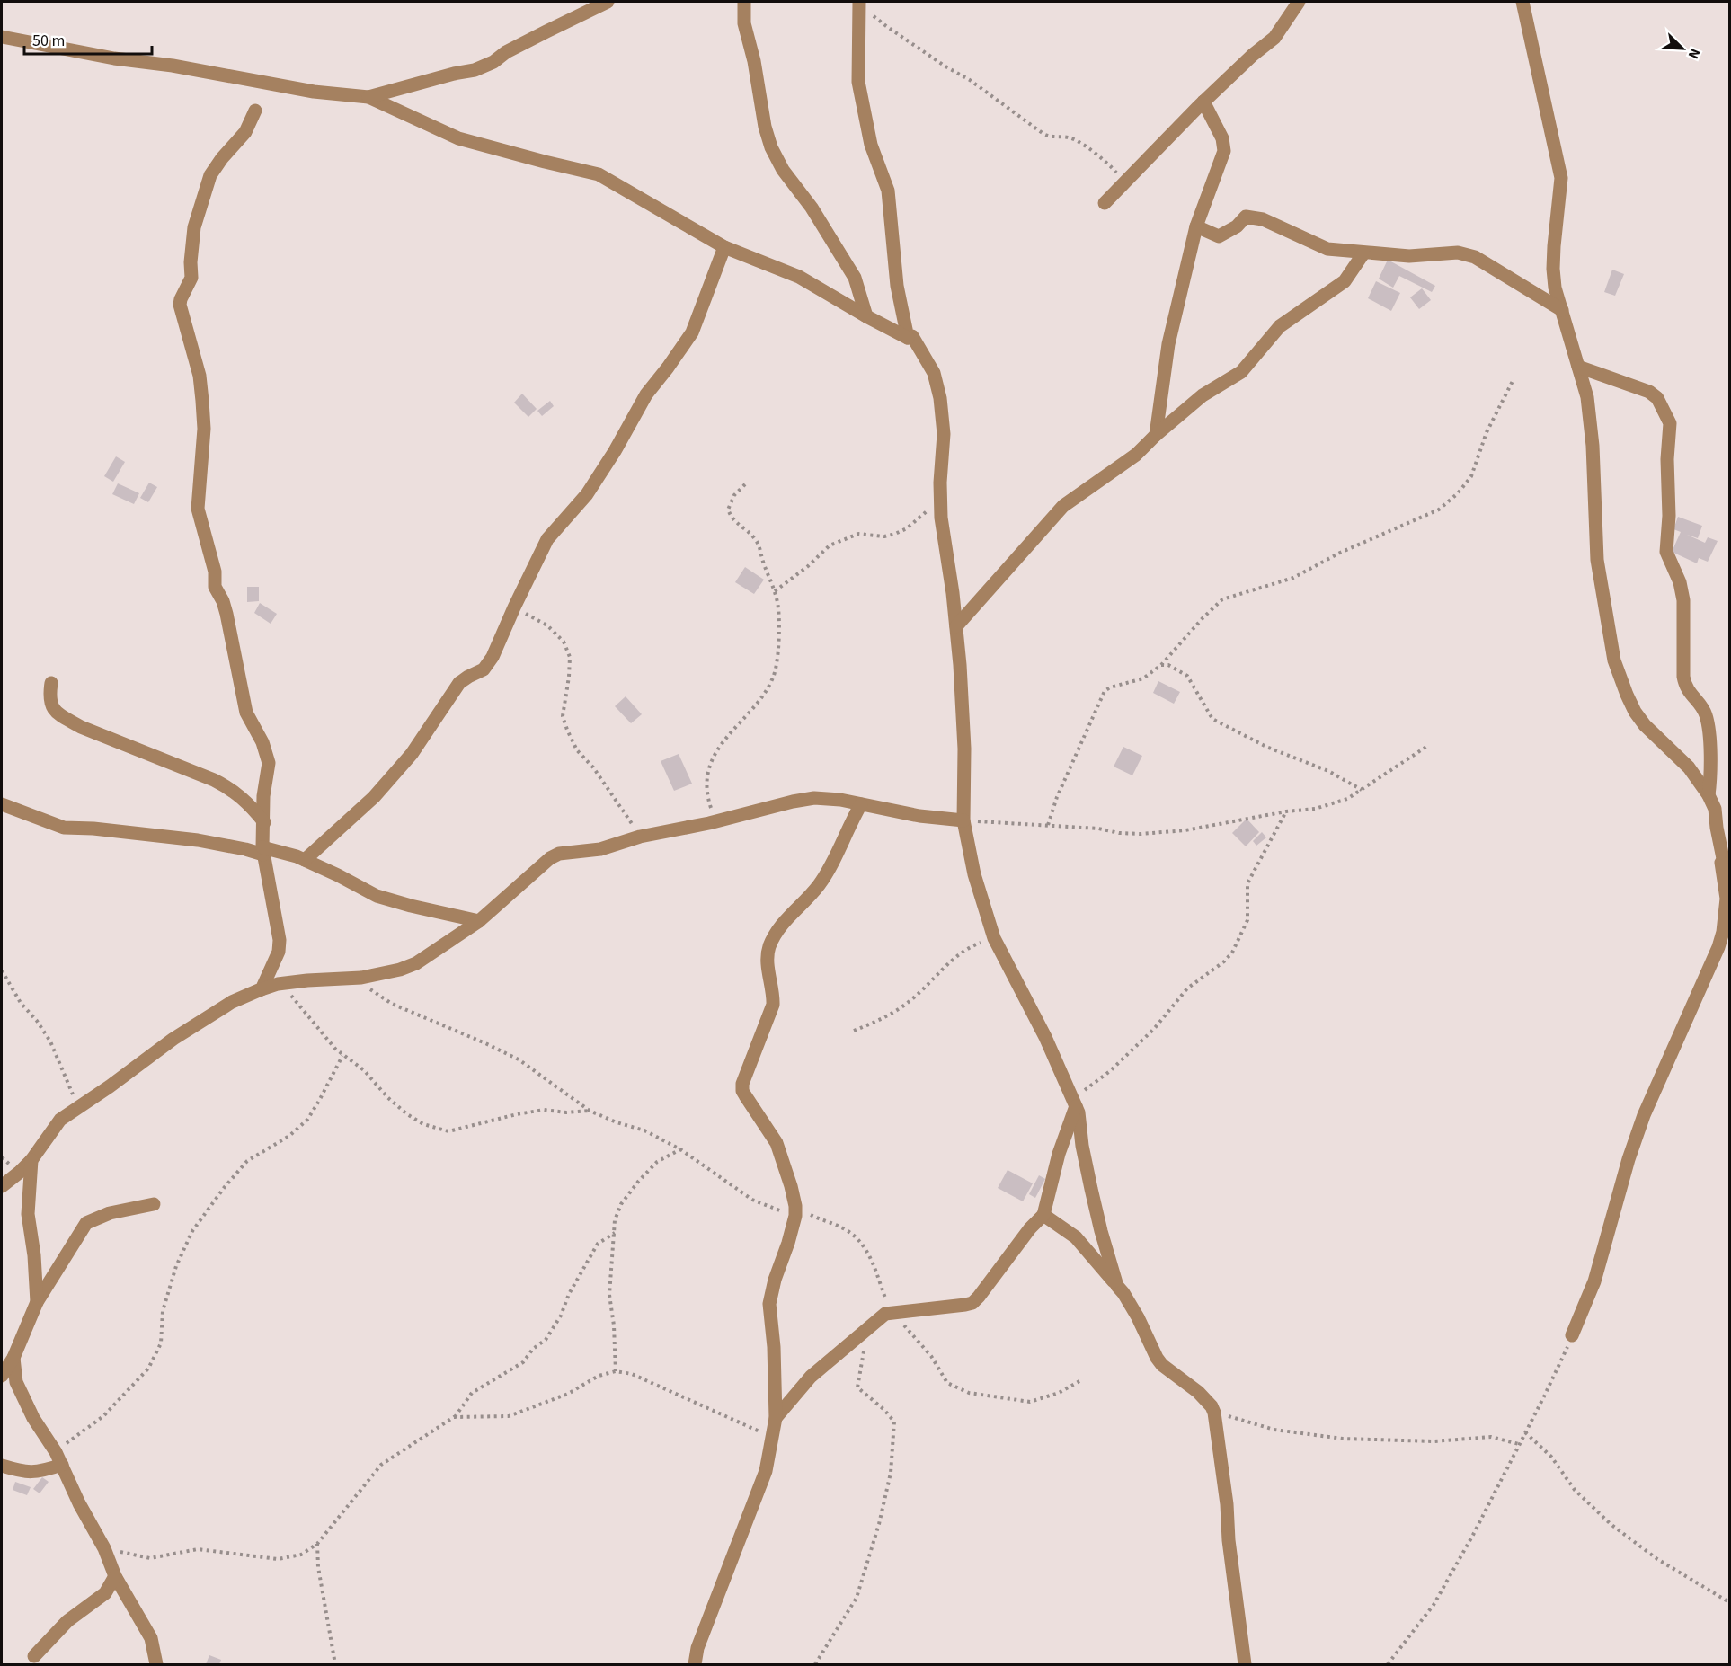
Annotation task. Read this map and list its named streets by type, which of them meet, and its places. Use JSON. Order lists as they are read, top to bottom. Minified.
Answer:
{"scale_bar":"50 m","north":"bottom right"}
